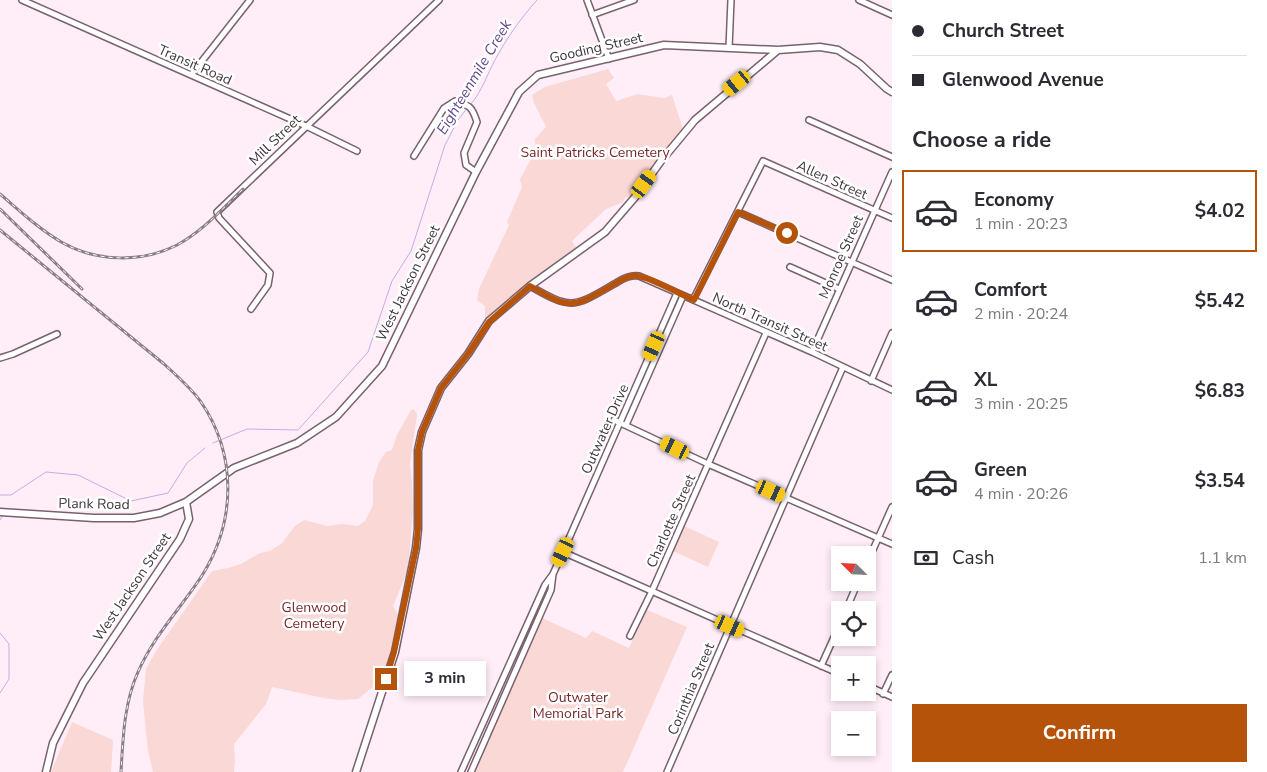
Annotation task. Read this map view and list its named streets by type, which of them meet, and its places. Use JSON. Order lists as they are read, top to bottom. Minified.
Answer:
{"streets":{"street":["Gooding Street","Transit Road","Mill Street","Allen Street","Monroe Street","West Jackson Street","North Transit Street","Outwater Drive","Plank Road","Charlotte Street","Corinthia Street"]},"crossings":[["Gooding Street","West Jackson Street"],["Transit Road","Mill Street"],["Allen Street","Monroe Street"],["Monroe Street","North Transit Street"],["West Jackson Street","Plank Road"],["North Transit Street","Outwater Drive"],["North Transit Street","Charlotte Street"],["North Transit Street","Corinthia Street"]],"water":["Eighteenmile Creek"],"parks":["Saint Patricks Cemetery","Glenwood Cemetery","Outwater Memorial Park"],"north":"top left","page":{"banner":["Church Street","Glenwood Avenue"],"heading":"Choose a ride","list":[{"name":"Economy","note":"1 min · 20:23","value":"$4.02"},{"name":"Comfort","note":"2 min · 20:24","value":"$5.42"},{"name":"XL","note":"3 min · 20:25","value":"$6.83"},{"name":"Green","note":"4 min · 20:26","value":"$3.54"}],"pay":["Cash","1.1 km"],"map_buttons":["+","−"],"bubble":"3 min","buttons":"Confirm"}}
